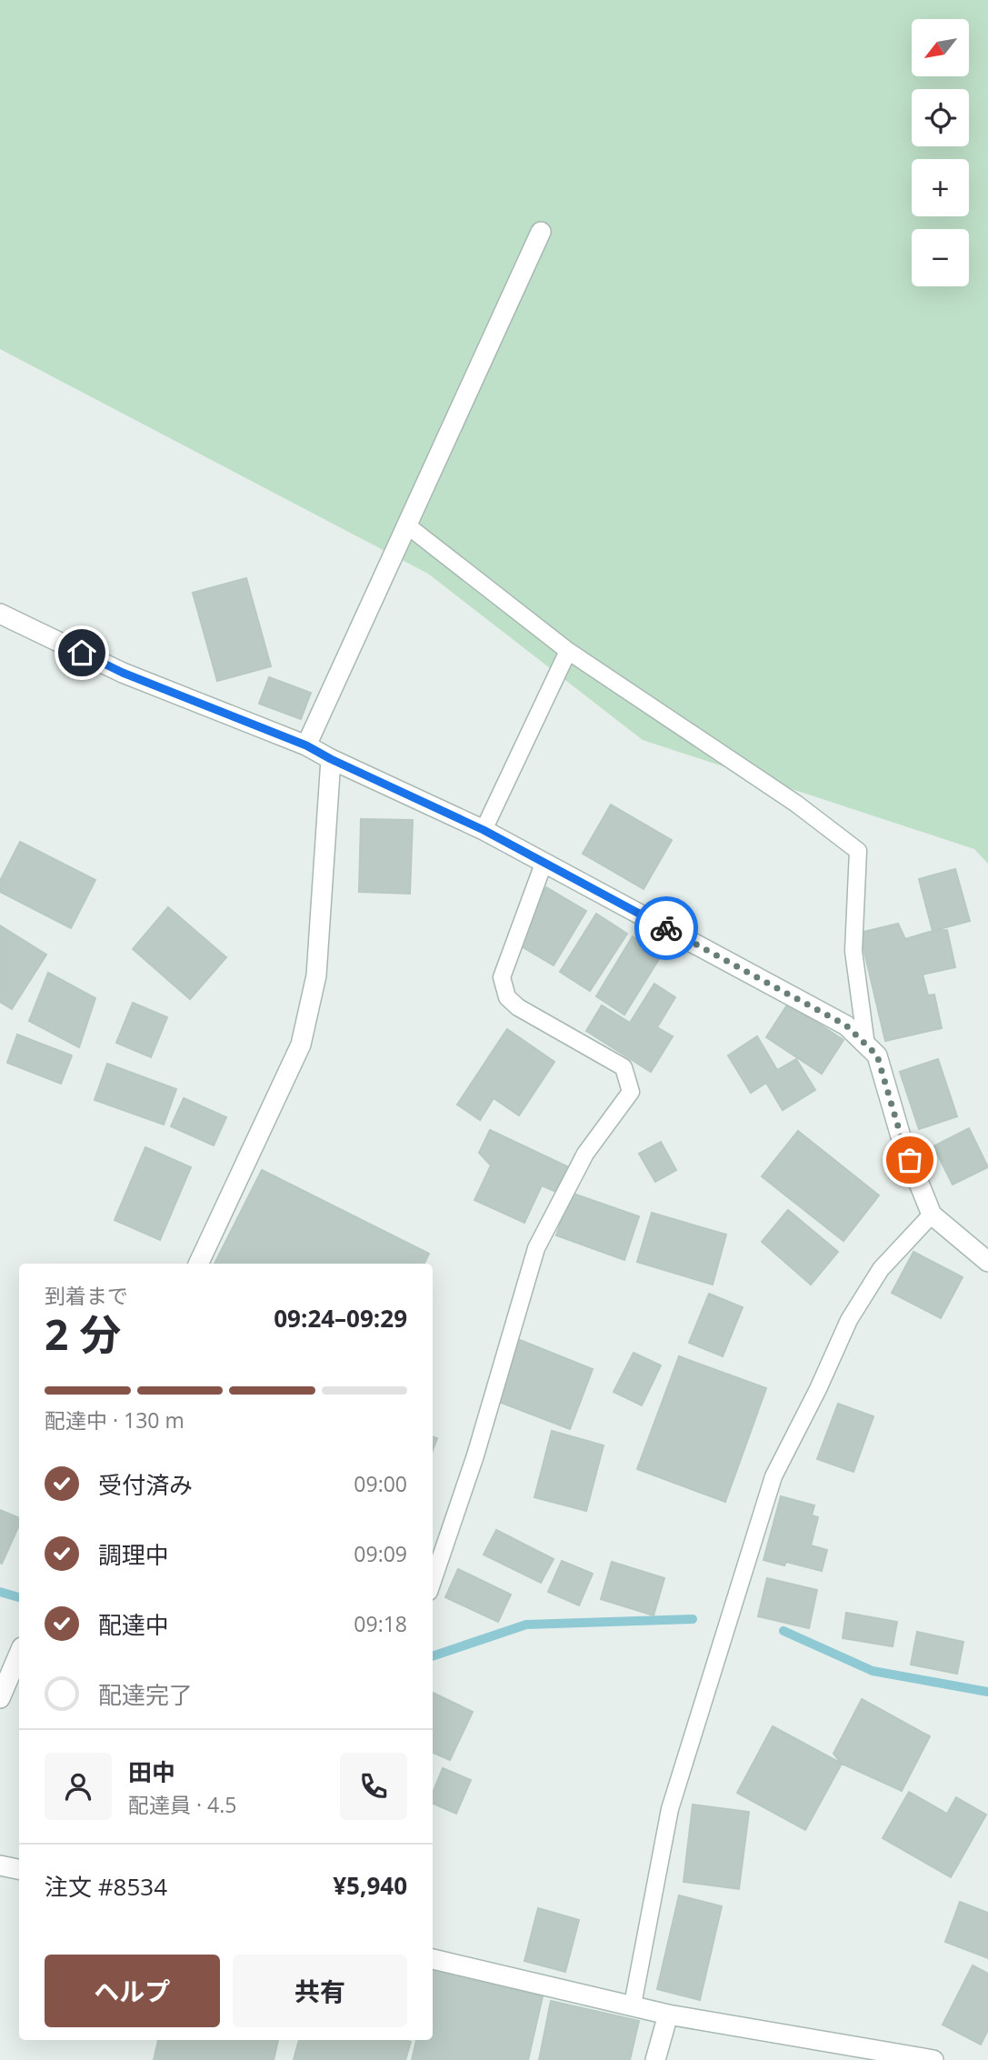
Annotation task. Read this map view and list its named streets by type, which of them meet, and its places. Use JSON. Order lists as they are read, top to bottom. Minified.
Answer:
{"north":"bottom left","page":{"map_buttons":["+","−"],"heading":["2 分","到着まで","09:24–09:29"],"panel":["田中","配達員 · 4.5","注文 #8534","¥5,940"],"bar":"配達中 · 130 m","list":[["受付済み","09:00"],["調理中","09:09"],["配達中","09:18"],"配達完了"],"buttons":["ヘルプ","共有"]}}
